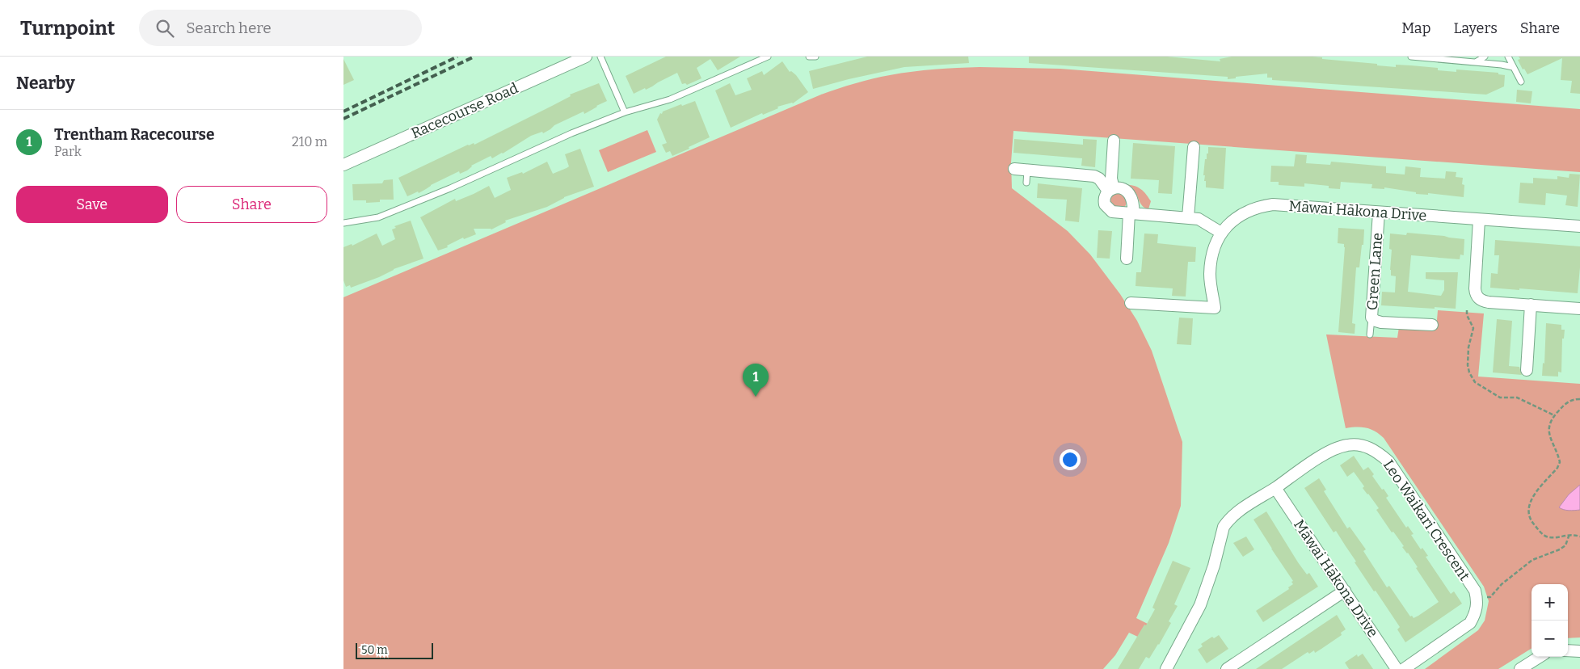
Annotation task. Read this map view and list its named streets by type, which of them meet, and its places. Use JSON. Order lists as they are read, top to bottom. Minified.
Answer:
{"streets":{"street":["Racecourse Road","Māwai Hākona Drive","Green Lane","Leo Waikari Crescent"]},"crossings":[["Māwai Hākona Drive","Green Lane"],["Māwai Hākona Drive","Leo Waikari Crescent"]],"scale_bar":"50 m","page":{"header":"Turnpoint","search":"Search here","nav":["Map","Layers","Share"],"heading":"Nearby","list":[{"mark":"1","name":"Trentham Racecourse","note":"Park","value":"210 m"}],"buttons":["Save","Share"],"pins":"1","map_buttons":["+","−"],"scale":"50 m"}}
